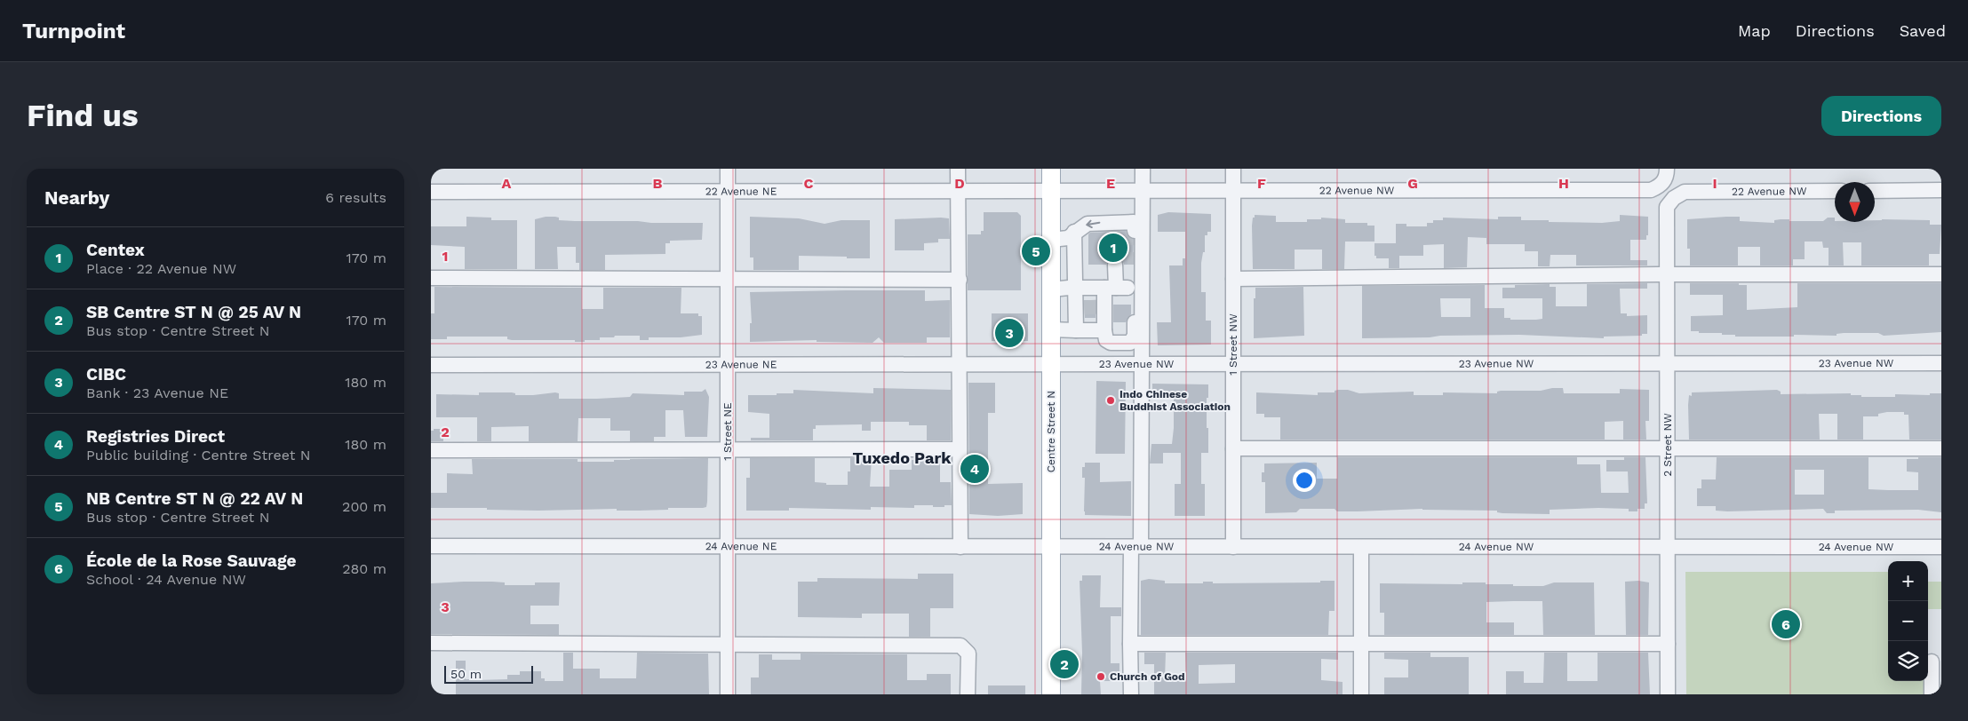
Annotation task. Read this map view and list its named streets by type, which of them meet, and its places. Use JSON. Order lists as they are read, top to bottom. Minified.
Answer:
{"streets":{"main road":["Centre Street N"],"street":["22 Avenue NW","22 Avenue NE","1 Street NW","23 Avenue NW","23 Avenue NE","1 Street NE","2 Street NW","24 Avenue NE","24 Avenue NW"]},"crossings":[["22 Avenue NW","22 Avenue NE"],["22 Avenue NW","1 Street NW"],["22 Avenue NW","Centre Street N"],["22 Avenue NW","2 Street NW"],["22 Avenue NE","1 Street NE"],["22 Avenue NE","Centre Street N"],["1 Street NW","23 Avenue NW"],["1 Street NW","24 Avenue NW"],["23 Avenue NW","23 Avenue NE"],["23 Avenue NW","Centre Street N"],["23 Avenue NW","2 Street NW"],["23 Avenue NE","1 Street NE"],["23 Avenue NE","Centre Street N"],["1 Street NE","24 Avenue NE"],["Centre Street N","24 Avenue NE"],["Centre Street N","24 Avenue NW"],["2 Street NW","24 Avenue NW"],["24 Avenue NE","24 Avenue NW"]],"districts":["Tuxedo Park"],"places":["Indo Chinese Buddhist Association","Church of God"],"scale_bar":"50 m","north":"bottom","page":{"header":"Turnpoint","nav":["Map","Directions","Saved"],"buttons":"Directions","title":"Find us","heading":["Nearby","6 results"],"list":[{"mark":"1","name":"Centex","note":"Place · 22 Avenue NW","value":"170 m"},{"mark":"2","name":"SB Centre ST N @ 25 AV N","note":"Bus stop · Centre Street N","value":"170 m"},{"mark":"3","name":"CIBC","note":"Bank · 23 Avenue NE","value":"180 m"},{"mark":"4","name":"Registries Direct","note":"Public building · Centre Street N","value":"180 m"},{"mark":"5","name":"NB Centre ST N @ 22 AV N","note":"Bus stop · Centre Street N","value":"200 m"},{"mark":"6","name":"École de la Rose Sauvage","note":"School · 24 Avenue NW","value":"280 m"}],"pins":["1","5","3","4","6","2"],"map_buttons":["+","−"],"scale":"50 m"},"grid":{"columns":["A","B","C","D","E","F","G","H","I"],"rows":["1","2","3"]}}
